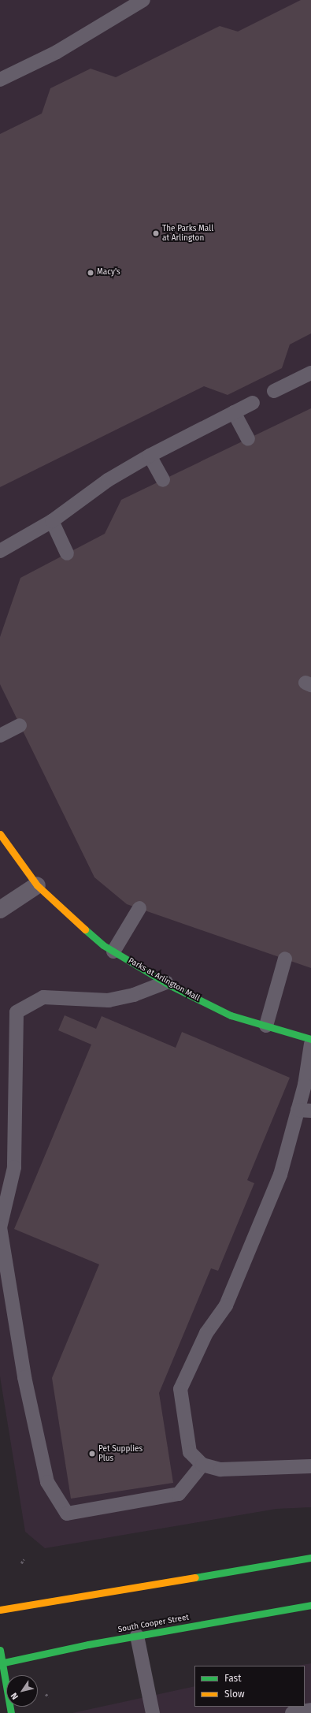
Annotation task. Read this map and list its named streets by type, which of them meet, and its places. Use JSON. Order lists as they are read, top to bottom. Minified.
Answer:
{"streets":{"main road":["Parks at Arlington Mall","South Cooper Street"]},"places":["The Parks Mall at Arlington","Macy's","Pet Supplies Plus"],"legend":["Fast","Slow"],"north":"bottom left"}
